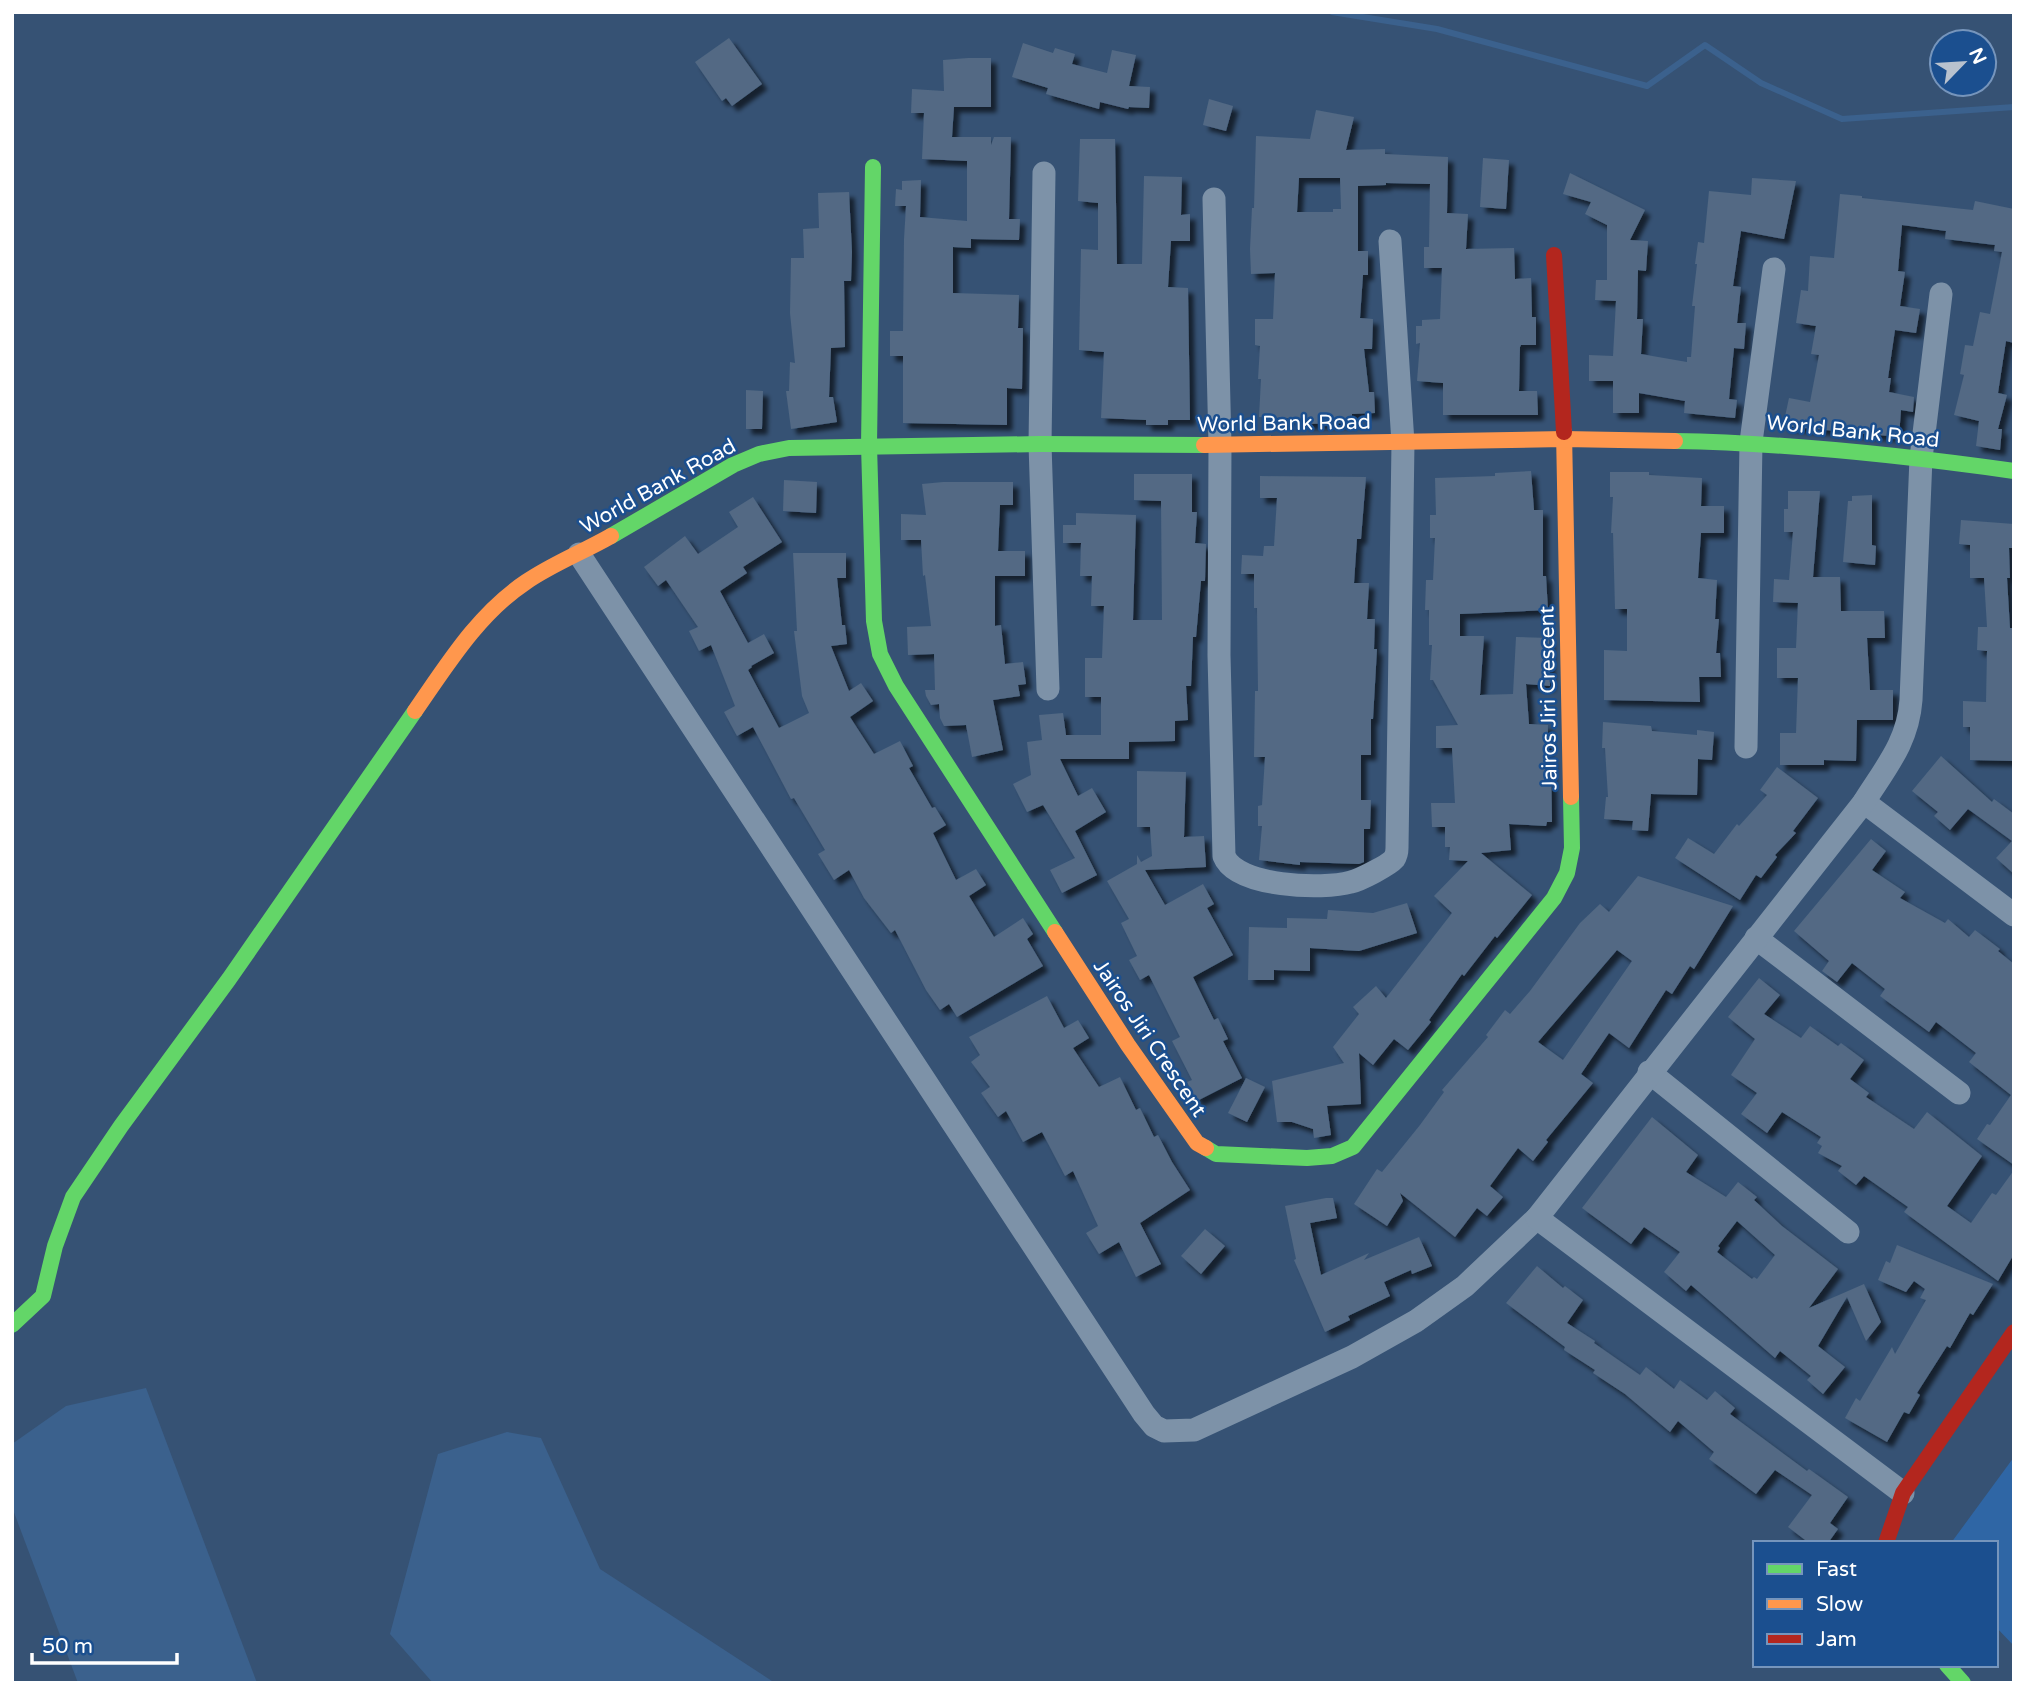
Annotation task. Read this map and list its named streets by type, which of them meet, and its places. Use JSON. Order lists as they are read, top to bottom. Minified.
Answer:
{"streets":{"street":["World Bank Road","Jairos Jiri Crescent"]},"crossings":[["World Bank Road","Jairos Jiri Crescent"]],"legend":["Fast","Slow","Jam"],"scale_bar":"50 m","north":"top right"}
